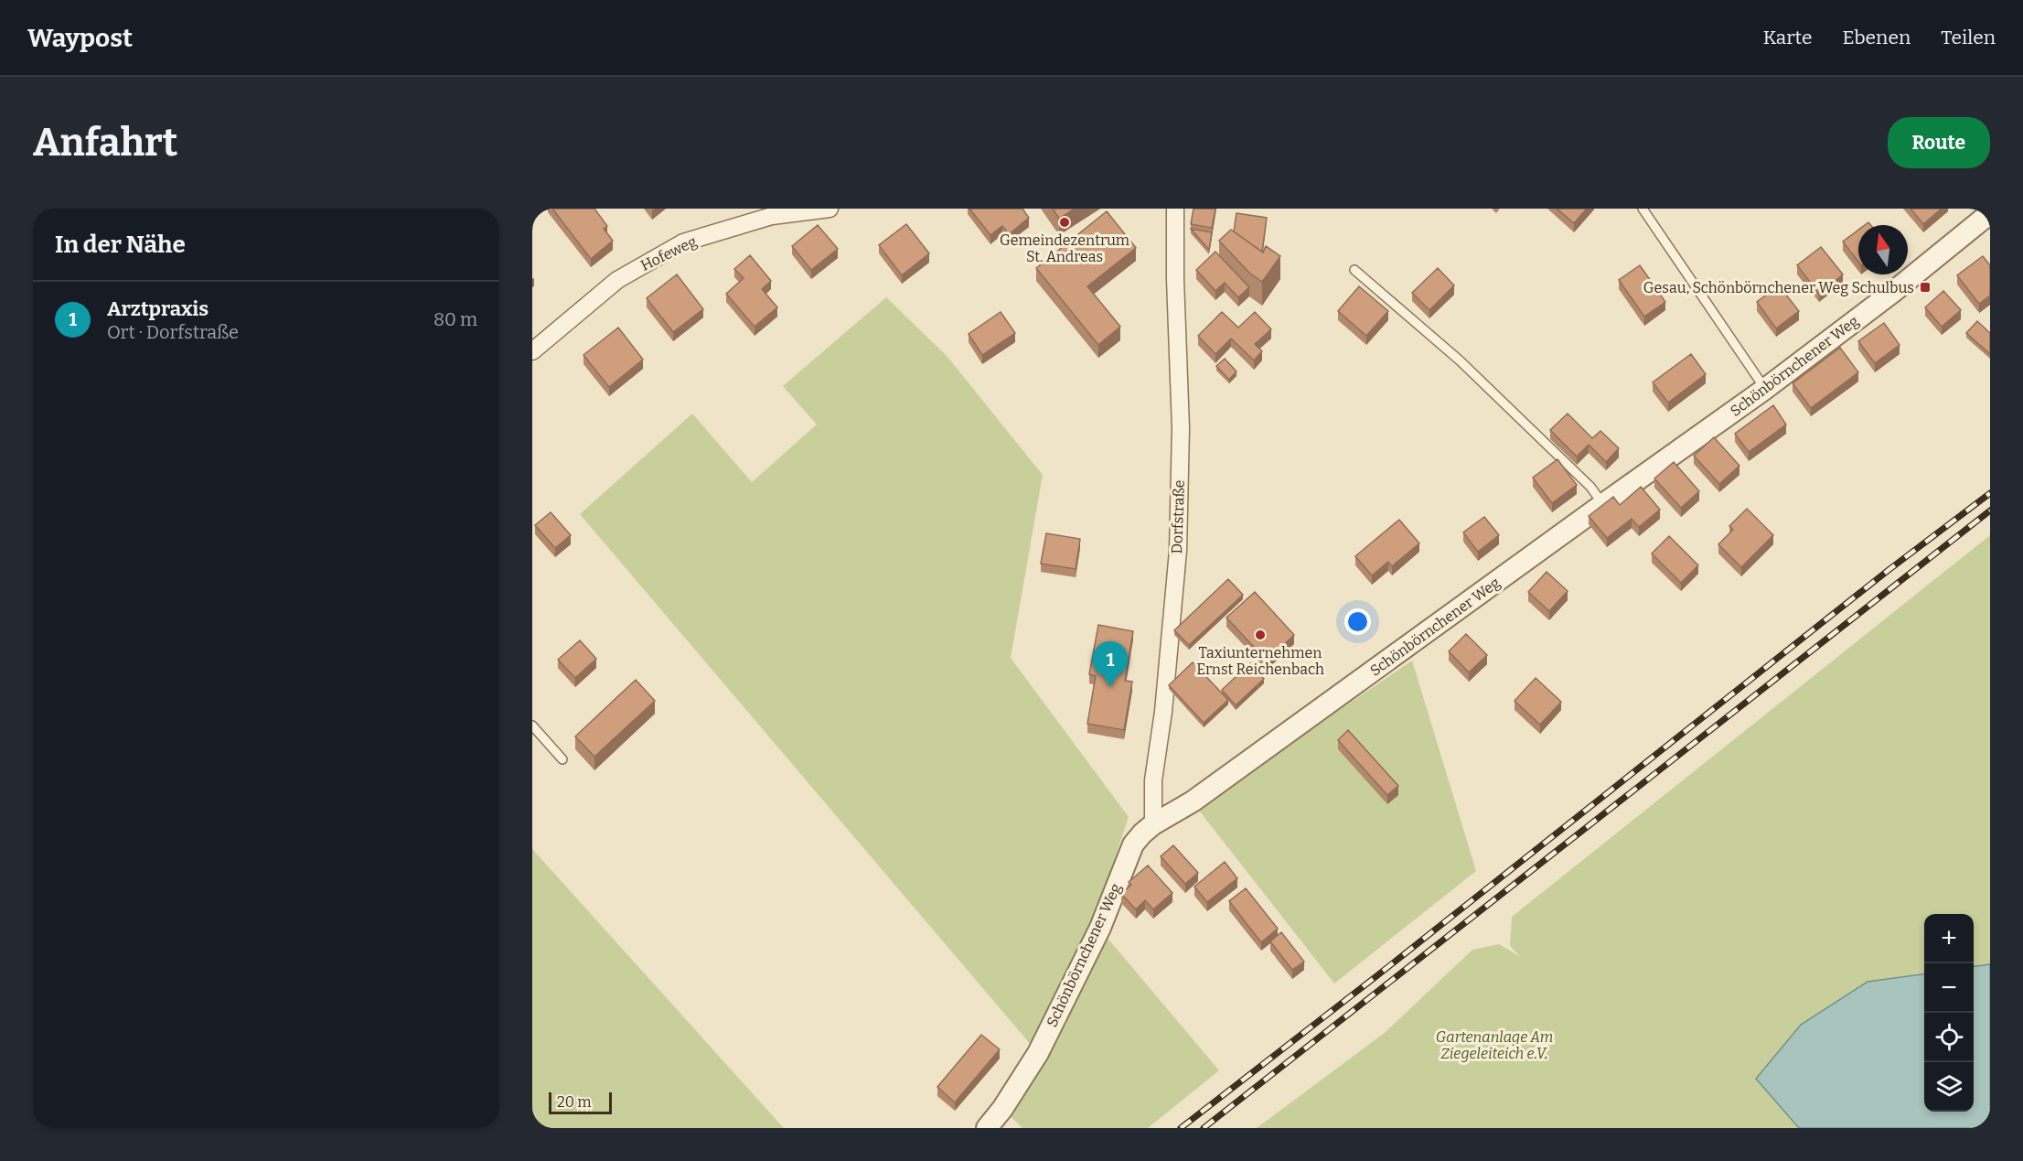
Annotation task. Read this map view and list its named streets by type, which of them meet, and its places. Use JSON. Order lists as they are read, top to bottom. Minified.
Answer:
{"streets":{"street":["Hofeweg","Schönbörnchener Weg","Dorfstraße"]},"crossings":[["Schönbörnchener Weg","Dorfstraße"]],"parks":["Gartenanlage Am Ziegeleiteich e.V."],"places":{"other":["Gemeindezentrum St. Andreas","Taxiunternehmen Ernst Reichenbach"],"transit":["Gesau, Schönbörnchener Weg Schulbus"]},"scale_bar":"20 m","north":"top","page":{"header":"Waypost","nav":["Karte","Ebenen","Teilen"],"buttons":"Route","title":"Anfahrt","heading":"In der Nähe","list":[{"mark":"1","name":"Arztpraxis","note":"Ort · Dorfstraße","value":"80 m"}],"pins":"1","map_buttons":["+","−"],"scale":"20 m"}}
